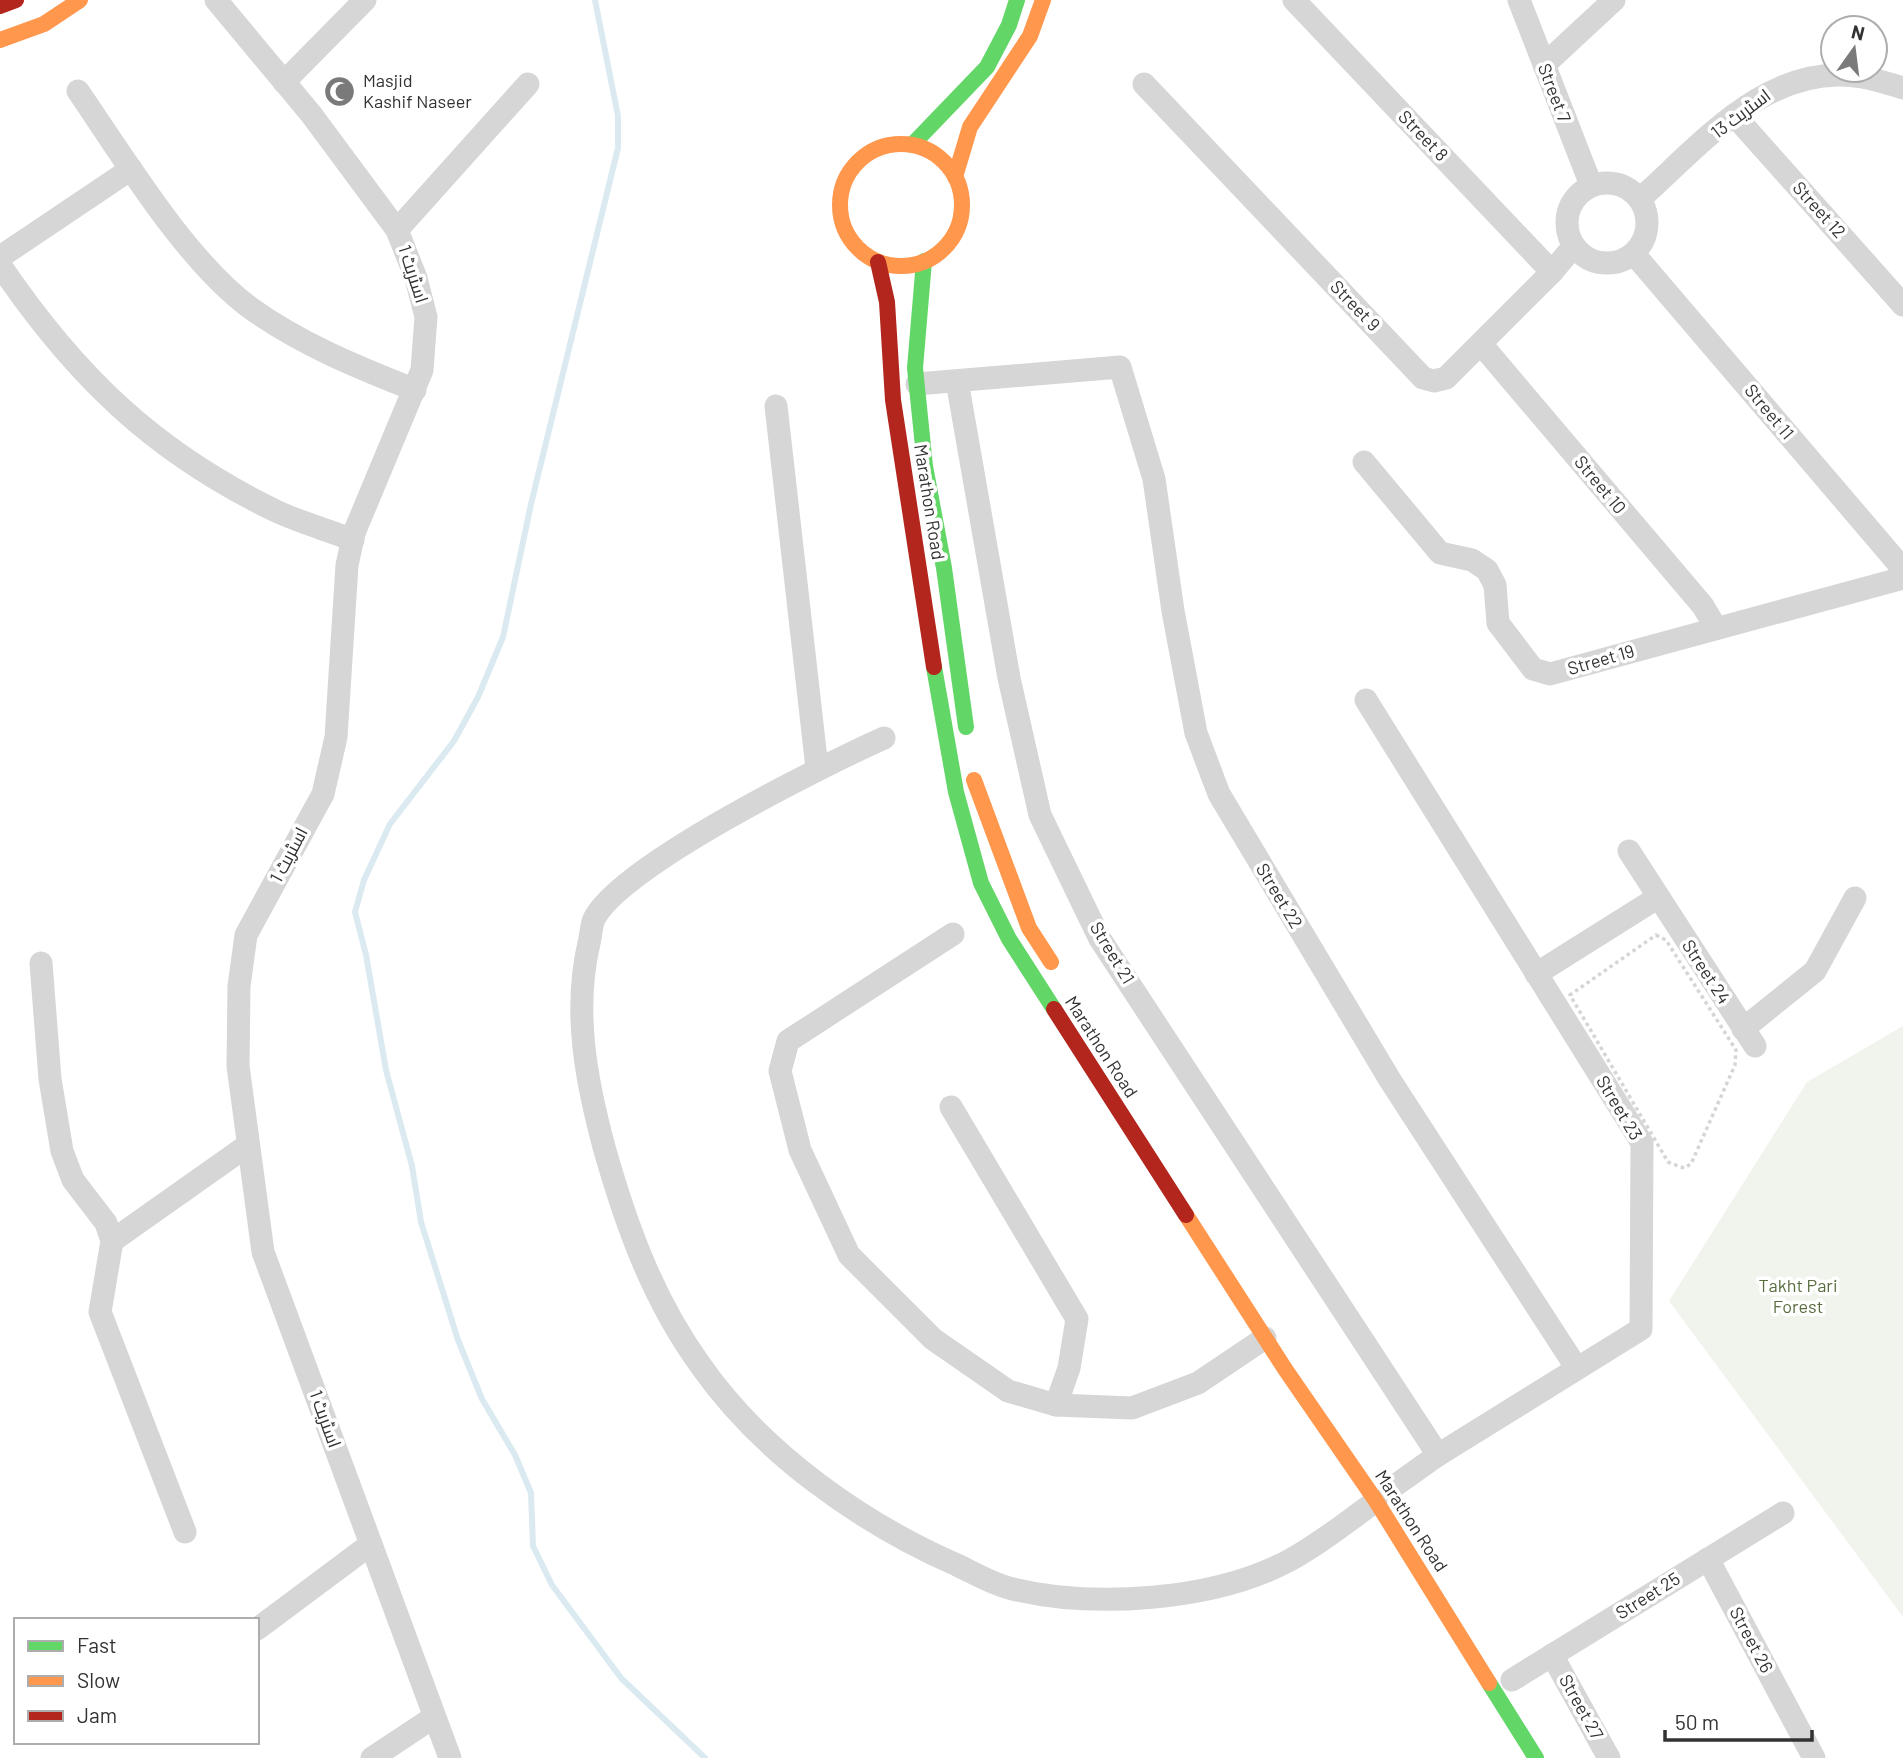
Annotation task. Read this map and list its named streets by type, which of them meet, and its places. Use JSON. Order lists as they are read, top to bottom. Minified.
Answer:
{"streets":{"main road":["Marathon Road"],"street":["Street 7","اسٹریٹ 13","Street 8","Street 12","اسٹریٹ 1","Street 9","Street 11","Street 10","Street 19","Street 22","Street 21","Street 24","Street 23","Street 25","Street 26","Street 27"]},"crossings":[["Street 7","اسٹریٹ 13"],["Street 7","Street 9"],["Street 7","Street 11"],["اسٹریٹ 13","Street 12"],["اسٹریٹ 13","Street 9"],["اسٹریٹ 13","Street 11"],["Street 8","Street 9"],["Street 9","Street 11"],["Street 9","Street 10"],["Street 10","Street 19"],["Marathon Road","Street 23"],["Street 22","Street 21"],["Street 22","Street 23"],["Street 21","Street 23"],["Street 25","Street 26"],["Street 25","Street 27"]],"parks":["Takht Pari Forest"],"places":{"mosque":["Masjid Kashif Naseer"]},"legend":["Fast","Slow","Jam"],"scale_bar":"50 m","north":"top"}
